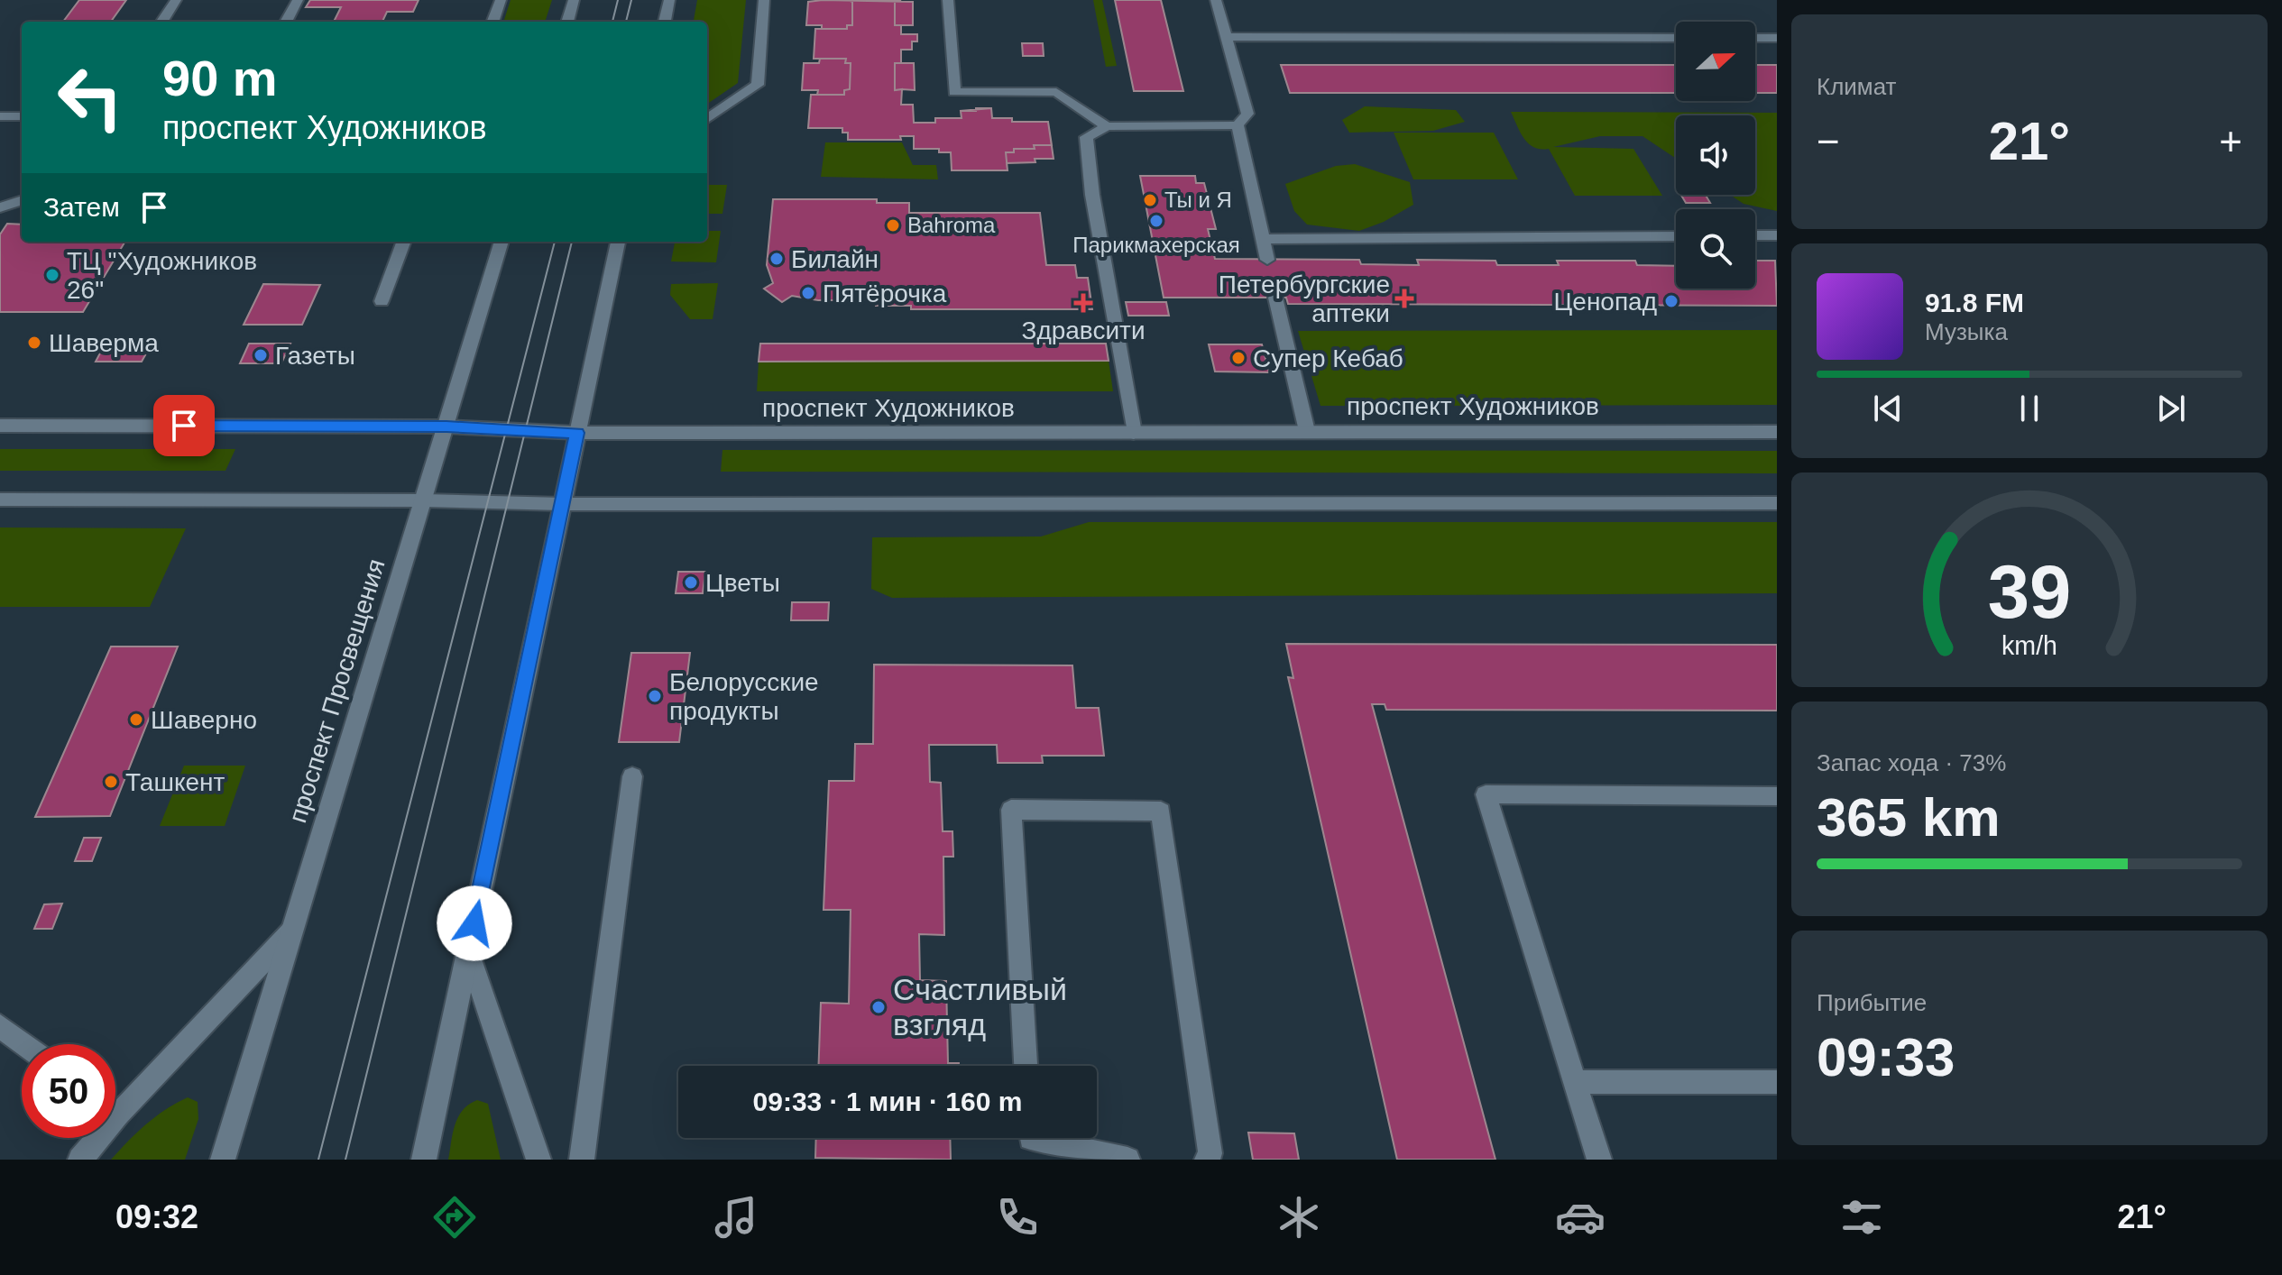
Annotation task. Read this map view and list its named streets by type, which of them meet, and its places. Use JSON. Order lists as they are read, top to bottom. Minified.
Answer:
{"streets":{"street":["проспект Художников","проспект Просвещения"]},"crossings":[["проспект Художников","проспект Просвещения"]],"places":{"other":["Ты и Я","Парикмахерская","Bahroma","Билайн","ТЦ \"Художников 26\"","Пятёрочка","Ценопад","Шаверма","Газеты","Супер Кебаб","Цветы","Белорусские продукты","Шаверно","Ташкент","Счастливый взгляд"],"health":["Петербургские аптеки","Здравсити"]},"north":"right","page":{"tile":["Климат",["Запас хода · 73%","365 km"],["Прибытие","09:33"]],"turn":["90 m","проспект Художников"],"heat":["−","21°","+"],"then":"Затем","song":["91.8 FM","Музыка"],"limit":"50","trip":"09:33 · 1 мин · 160 m","tabs":["09:32","21°"],"gauge":["39","km/h"]}}
